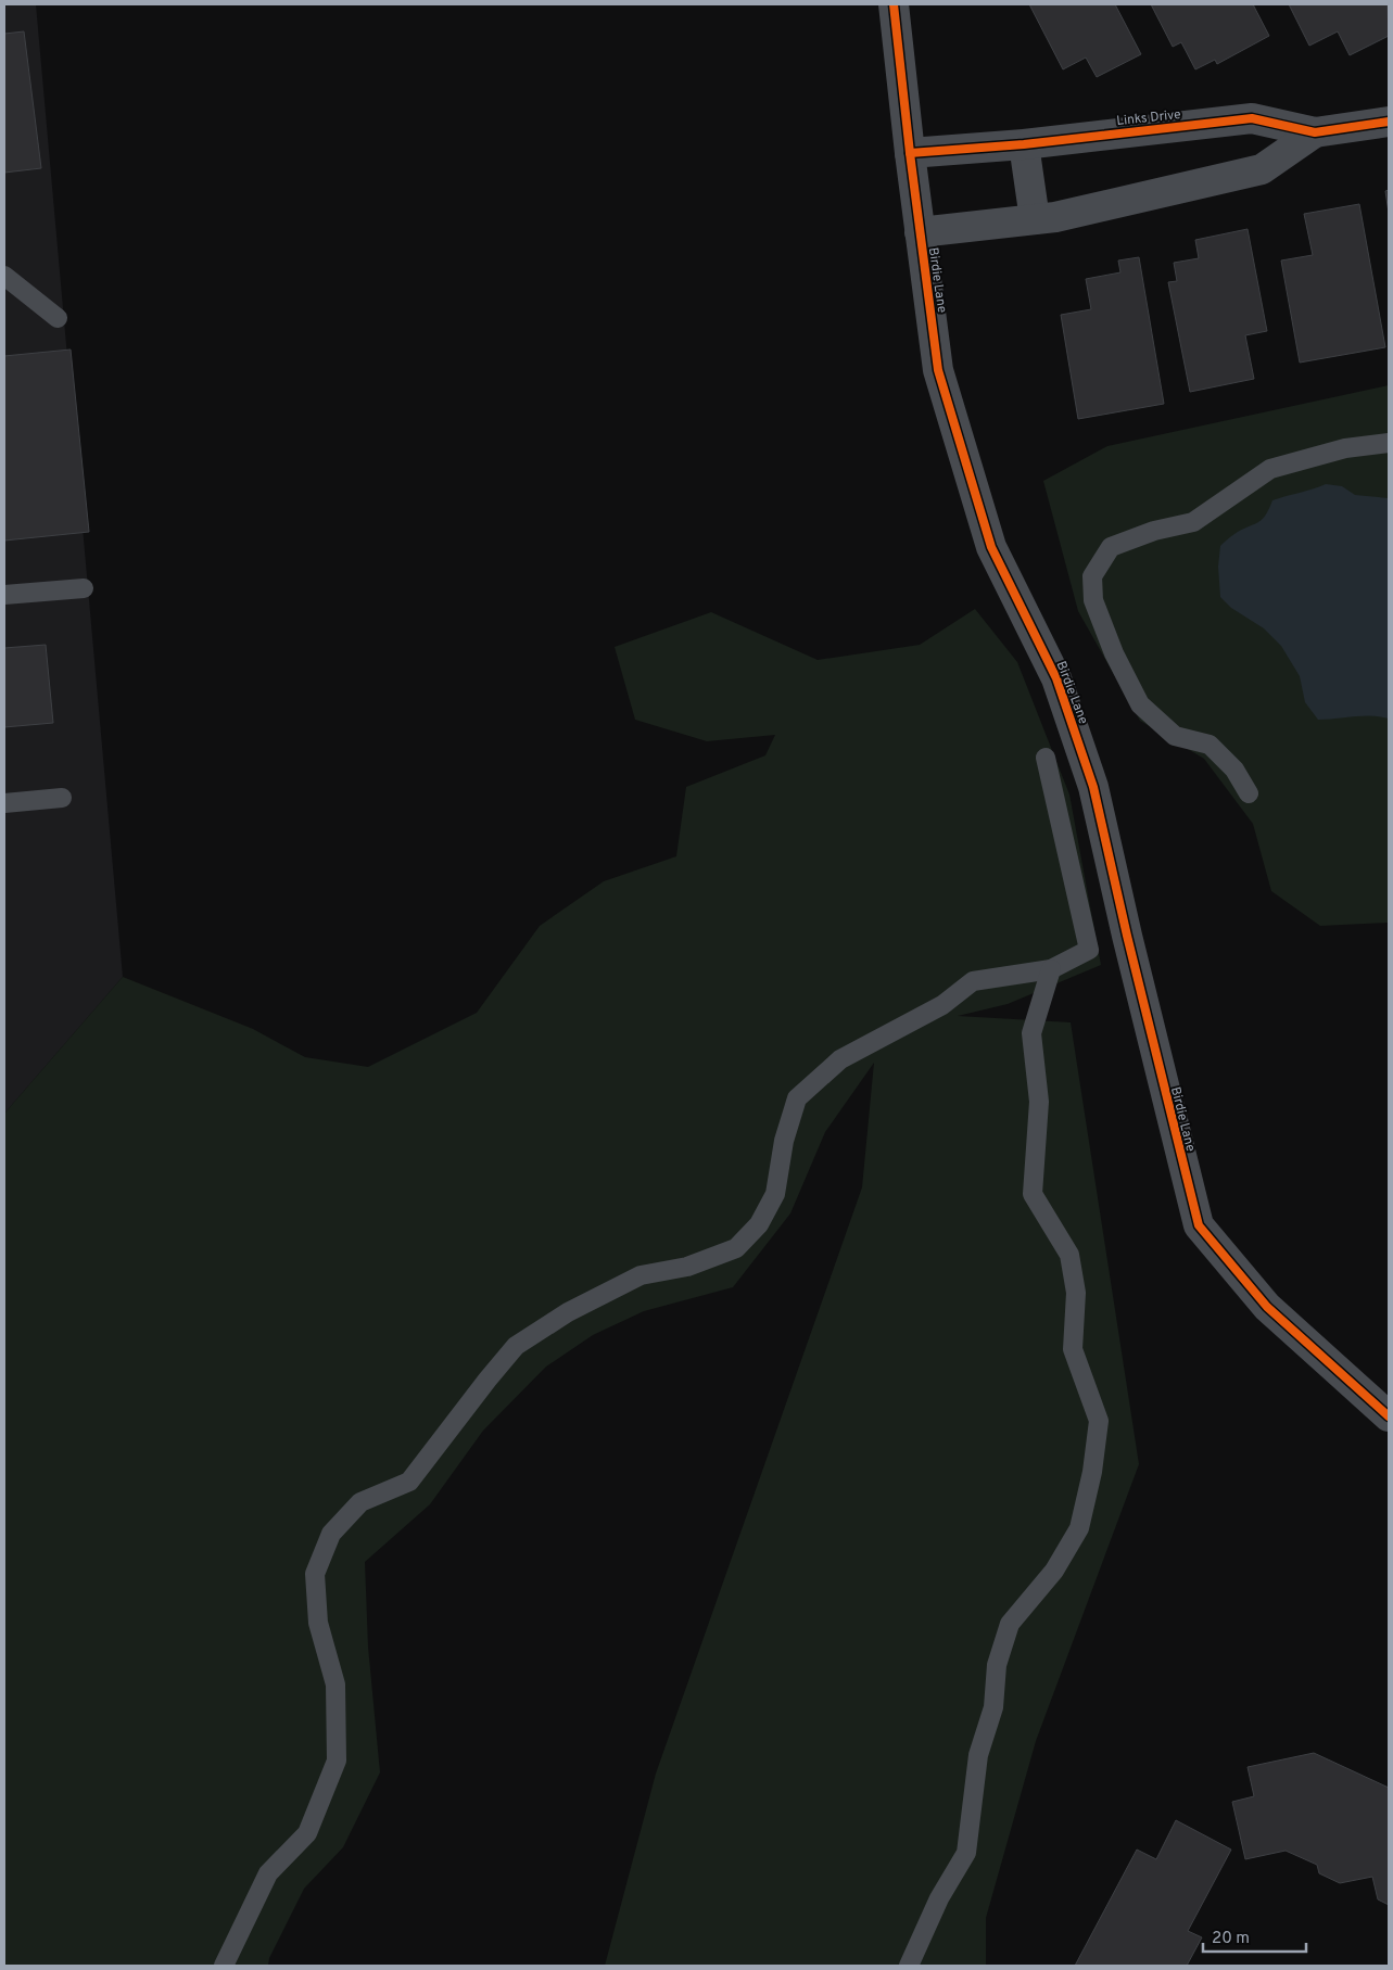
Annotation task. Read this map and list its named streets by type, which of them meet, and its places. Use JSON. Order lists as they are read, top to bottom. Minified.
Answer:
{"streets":{"street":["Links Drive","Birdie Lane"]},"crossings":[["Links Drive","Birdie Lane"]],"scale_bar":"20 m"}
